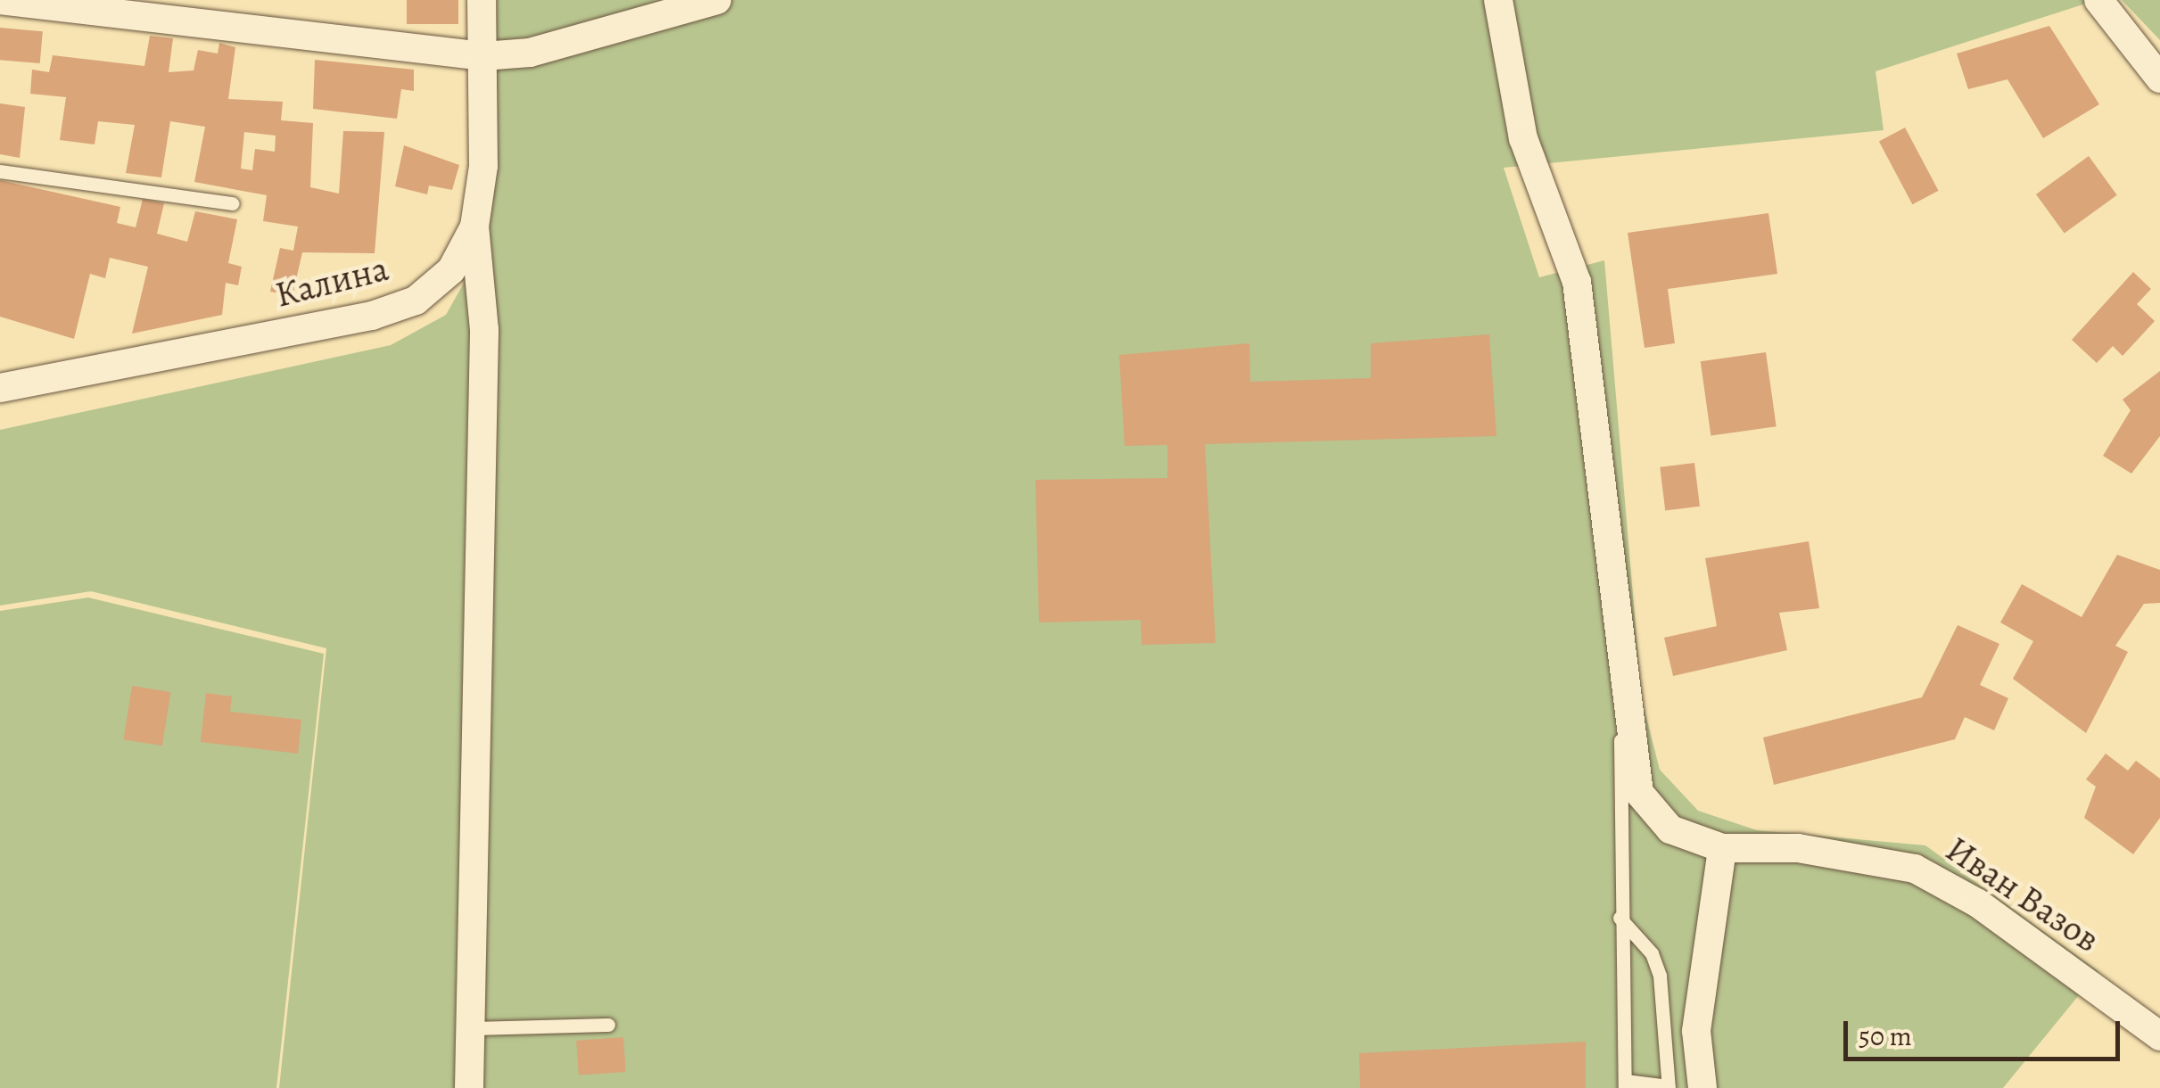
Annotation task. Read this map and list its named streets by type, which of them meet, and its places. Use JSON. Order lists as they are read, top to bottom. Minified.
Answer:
{"streets":{"street":["Калина","Иван Вазов"]},"scale_bar":"50 m"}
